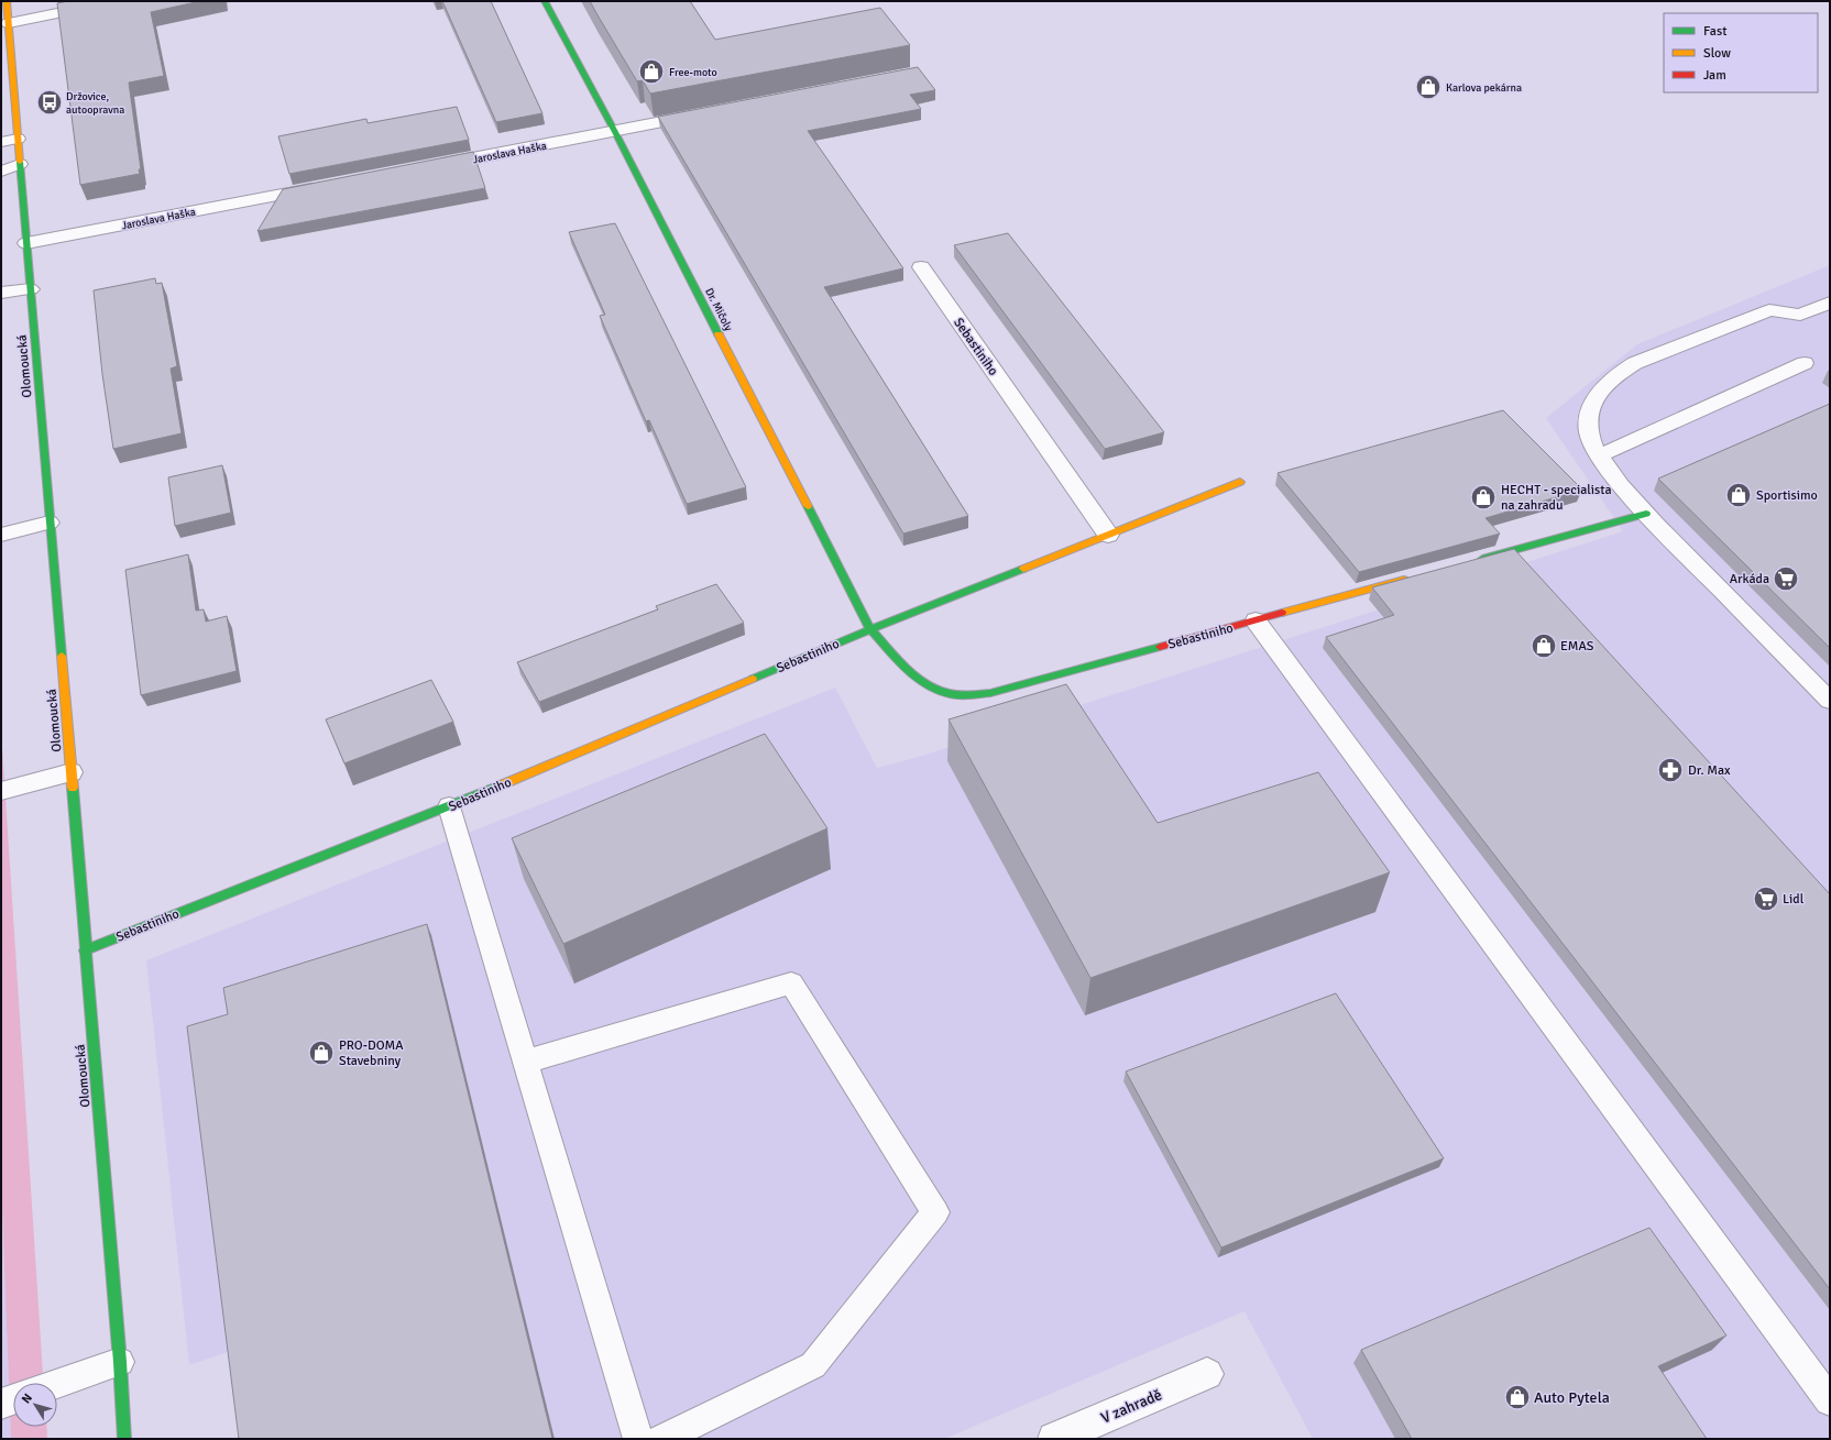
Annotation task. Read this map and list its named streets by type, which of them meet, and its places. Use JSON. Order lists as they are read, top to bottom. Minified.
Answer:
{"streets":{"street":["Jaroslava Haška","Dr. Mičoly","Sebastiniho","Olomoucká","V zahradě"]},"crossings":[["Jaroslava Haška","Dr. Mičoly"],["Jaroslava Haška","Olomoucká"],["Dr. Mičoly","Sebastiniho"],["Sebastiniho","Olomoucká"]],"places":{"shop":["Free-moto","Karlova pekárna","Sportisimo","HECHT - specialista na zahradu","EMAS","PRO-DOMA Stavebniny","Auto Pytela"],"bus stop":["Držovice, autoopravna"],"supermarket":["Arkáda","Lidl"],"pharmacy":["Dr. Max"]},"legend":["Fast","Slow","Jam"],"north":"top left"}
